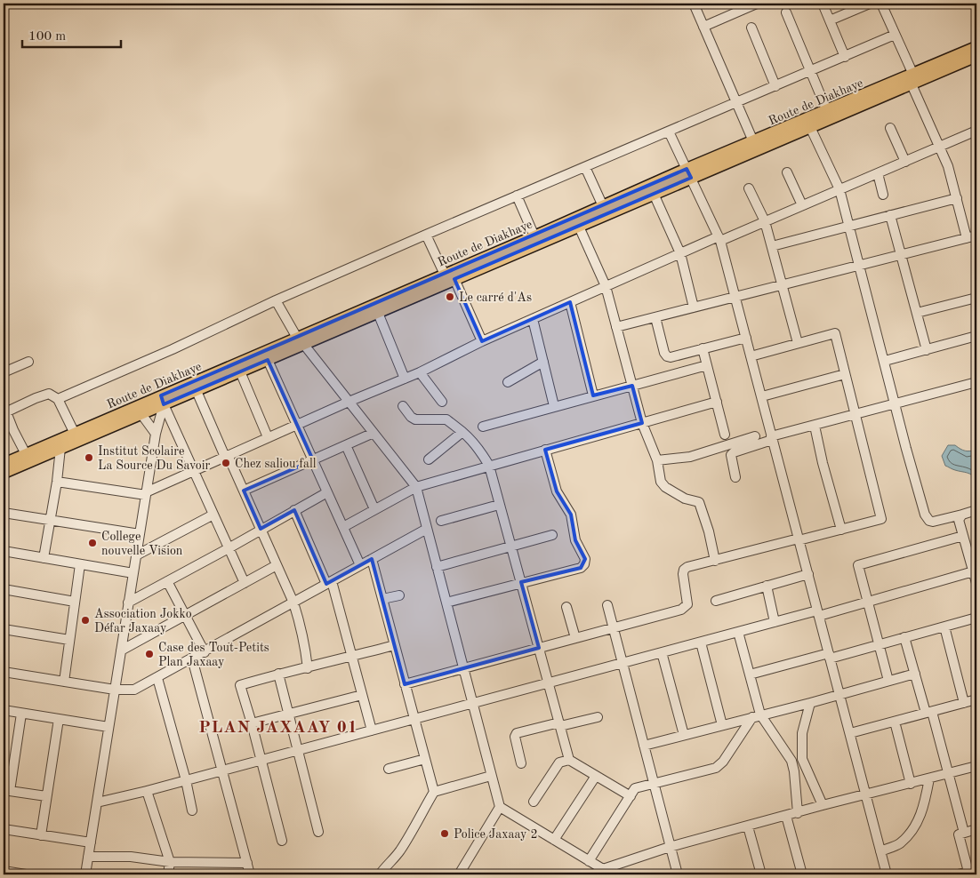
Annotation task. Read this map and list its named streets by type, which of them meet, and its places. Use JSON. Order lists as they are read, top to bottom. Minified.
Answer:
{"streets":{"main road":["Route de Diakhaye"]},"districts":["PLAN JAXAAY 01"],"places":["Le carré d'As","Institut Scolaire La Source Du Savoir","Chez saliou fall","College nouvelle Vision","Association Jokko Défar Jaxaay","Case des Tout-Petits Plan Jaxaay","Police Jaxaay 2"],"scale_bar":"100 m"}
